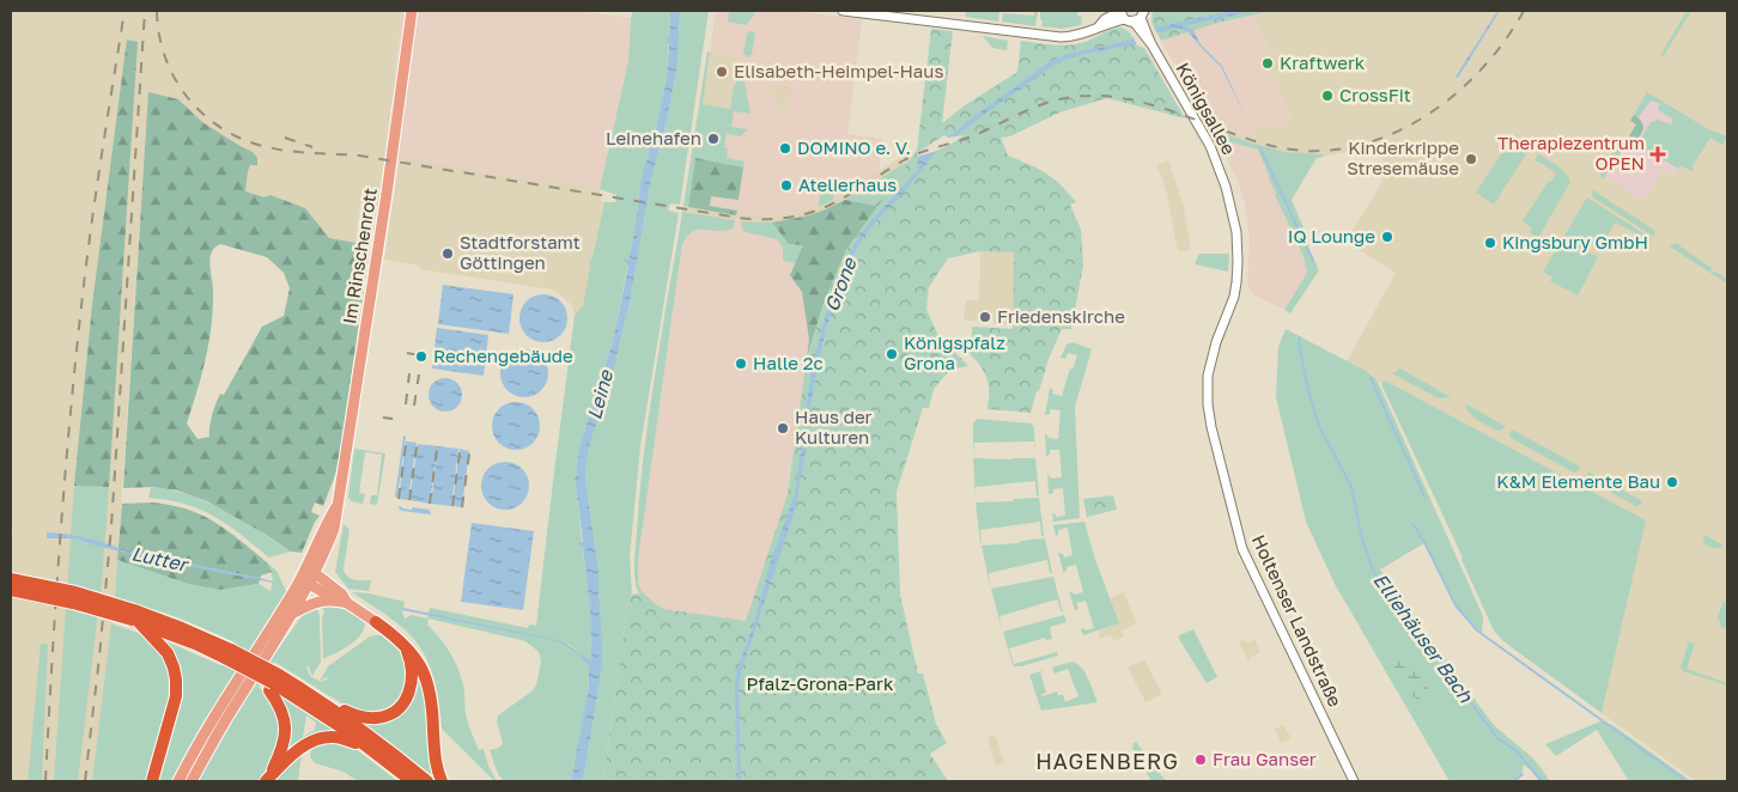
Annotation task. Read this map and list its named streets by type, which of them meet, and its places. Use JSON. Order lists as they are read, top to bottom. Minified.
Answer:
{"streets":{"main road":["Im Rinschenrott"],"street":["Königsallee","Holtenser Landstraße"]},"crossings":[["Königsallee","Holtenser Landstraße"]],"districts":["HAGENBERG"],"water":["Grone","Leine","Lutter","Elliehäuser Bach"],"parks":["Pfalz-Grona-Park"],"places":{"other":["Kraftwerk","Elisabeth-Heimpel-Haus","CrossFit","Leinehafen","DOMINO e. V.","Kinderkrippe Stresemäuse","Atelierhaus","IQ Lounge","Kingsbury GmbH","Stadtforstamt Göttingen","Friedenskirche","Königspfalz Grona","Rechengebäude","Halle 2c","Haus der Kulturen","K&M Elemente Bau","Frau Ganser"],"health":["Therapiezentrum OPEN"]}}
